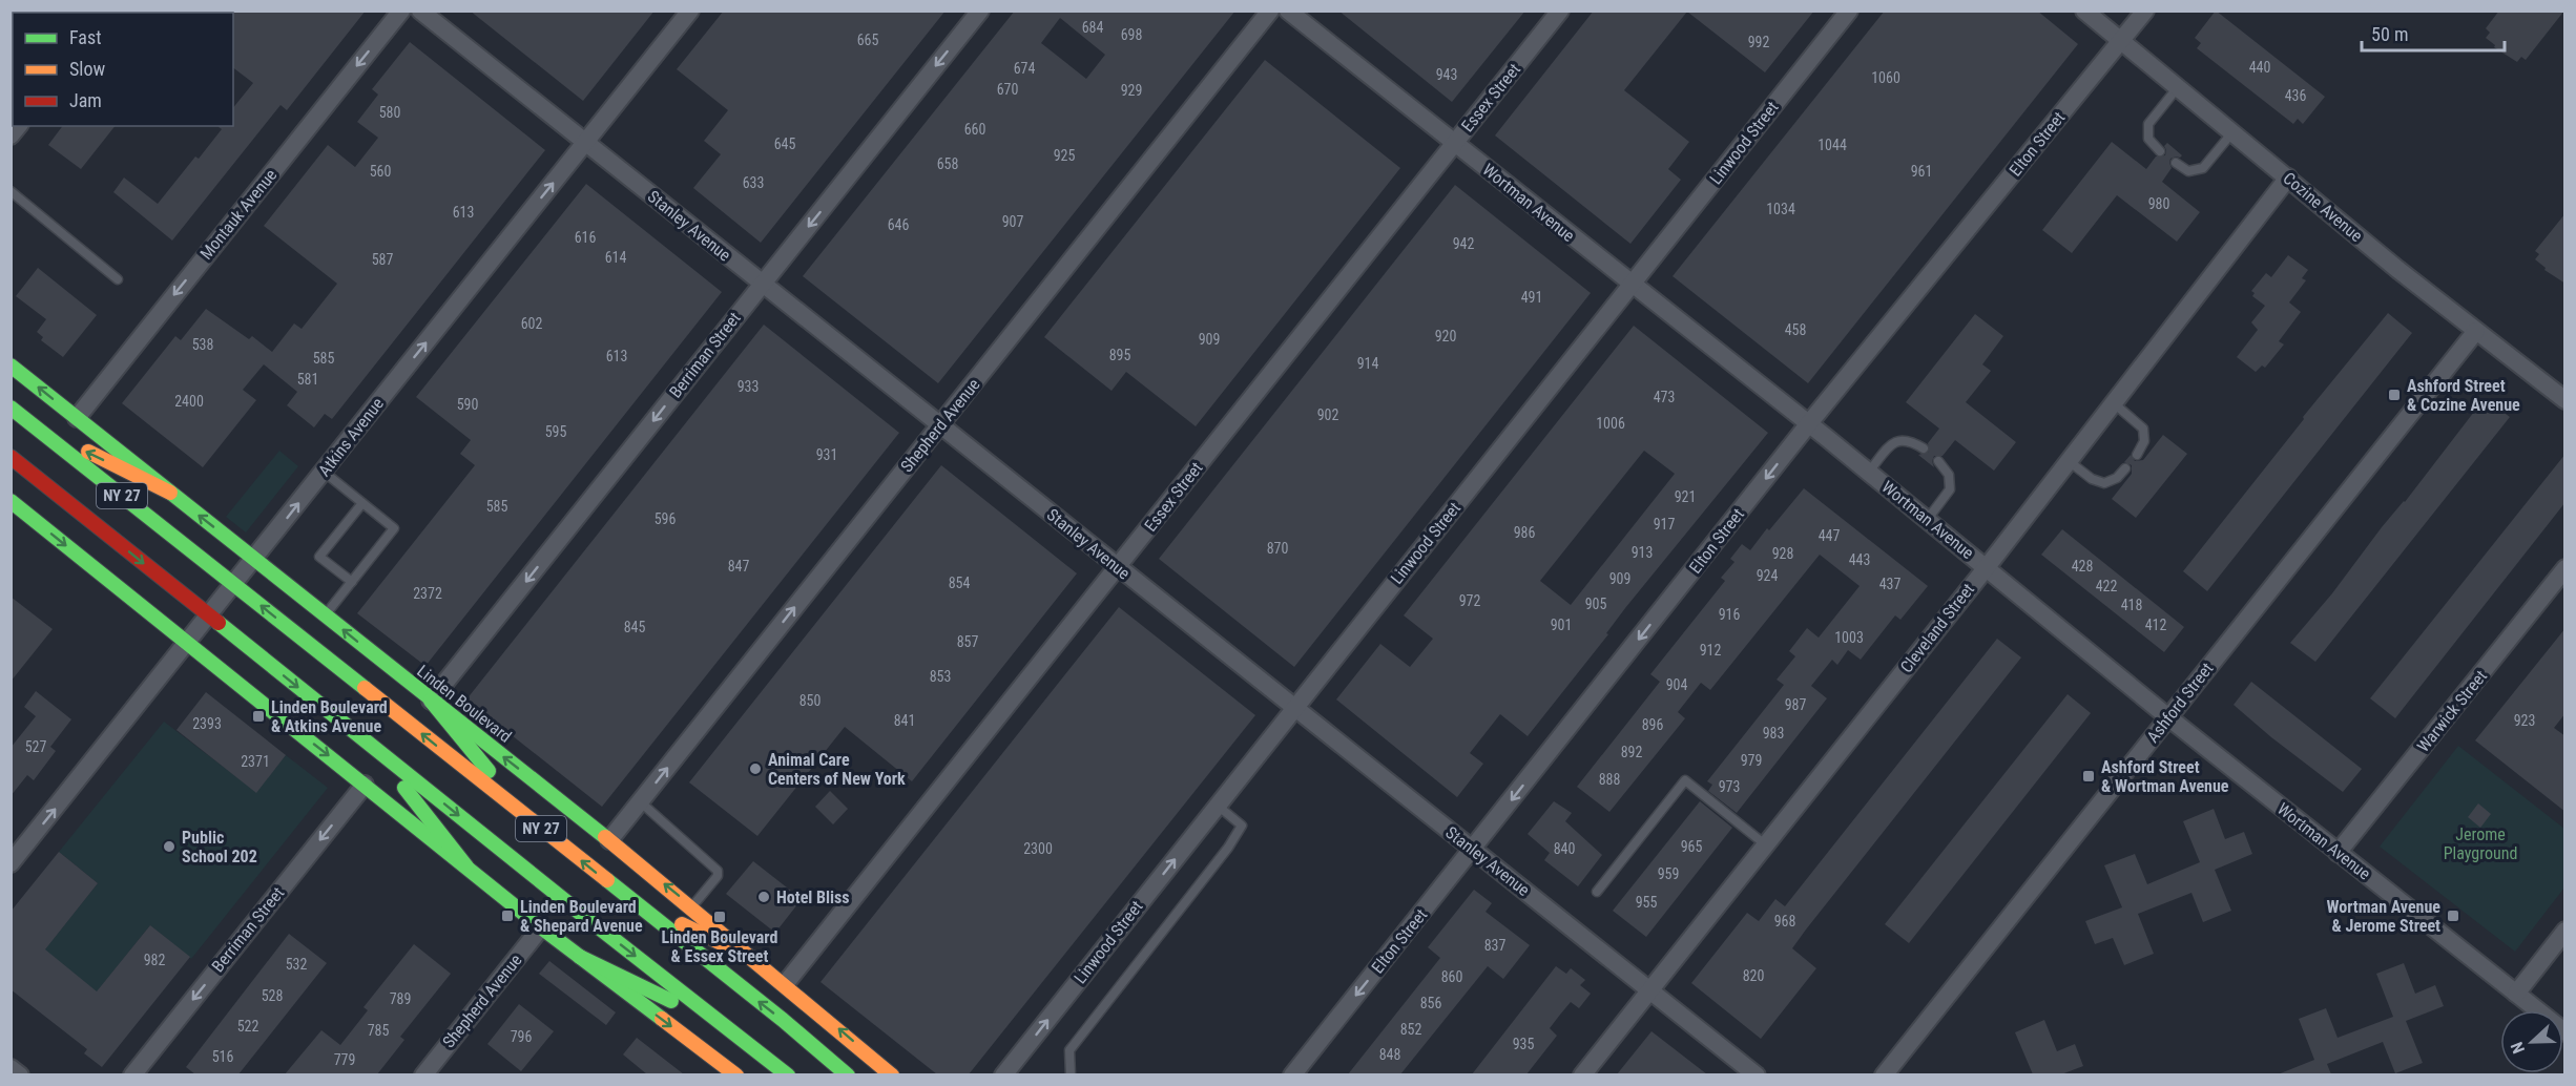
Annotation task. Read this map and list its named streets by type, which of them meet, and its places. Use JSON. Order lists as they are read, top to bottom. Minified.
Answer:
{"streets":{"main road":["NY 27","Linden Boulevard"],"street":["Essex Street","Linwood Street","Elton Street","Wortman Avenue","Cozine Avenue","Montauk Avenue","Stanley Avenue","Berriman Street","Shepherd Avenue","Atkins Avenue","Cleveland Street","Ashford Street","Warwick Street"]},"crossings":[["Essex Street","Wortman Avenue"],["Essex Street","Stanley Avenue"],["Essex Street","Linden Boulevard"],["Linwood Street","Wortman Avenue"],["Linwood Street","Stanley Avenue"],["Elton Street","Wortman Avenue"],["Elton Street","Cozine Avenue"],["Elton Street","Stanley Avenue"],["Wortman Avenue","Cleveland Street"],["Wortman Avenue","Ashford Street"],["Wortman Avenue","Warwick Street"],["Cozine Avenue","Cleveland Street"],["Cozine Avenue","Ashford Street"],["Montauk Avenue","Linden Boulevard"],["Stanley Avenue","Berriman Street"],["Stanley Avenue","Shepherd Avenue"],["Stanley Avenue","Atkins Avenue"],["Stanley Avenue","Cleveland Street"],["Berriman Street","Linden Boulevard"],["Shepherd Avenue","Linden Boulevard"],["Atkins Avenue","NY 27"],["Atkins Avenue","Linden Boulevard"]],"one_way":["Elton Street","Montauk Avenue","Berriman Street","Shepherd Avenue","Atkins Avenue"],"parks":["Jerome Playground"],"places":{"transit":["Ashford Street & Cozine Avenue","Linden Boulevard & Atkins Avenue","Ashford Street & Wortman Avenue","Linden Boulevard & Shepard Avenue","Wortman Avenue & Jerome Street","Linden Boulevard & Essex Street"],"other":["Animal Care Centers of New York","Public School 202","Hotel Bliss"]},"house_numbers":["684","698","665","992","440","674","943","1060","670","929","436","580","660","645","1044","925","658","560","961","633","980","1034","613","907","646","616","942","614","587","491","602","458","920","909","538","895","613","585","914","581","933","473","2400","590","902","1006","595","931","921","585","596","917","986","447","870","913","928","443","847","428","924","909","854","437","422","2372","972","905","418","916","901","412","845","1003","857","912","853","904","850","987","841","923","2393","896","983","527","892","979","2371","888","973","965","2300","840","959","955","968","837","982","532","820","860","528","789","856","522","852","785","796","935","848","516","779"],"legend":["Fast","Slow","Jam"],"scale_bar":"50 m","north":"left"}
